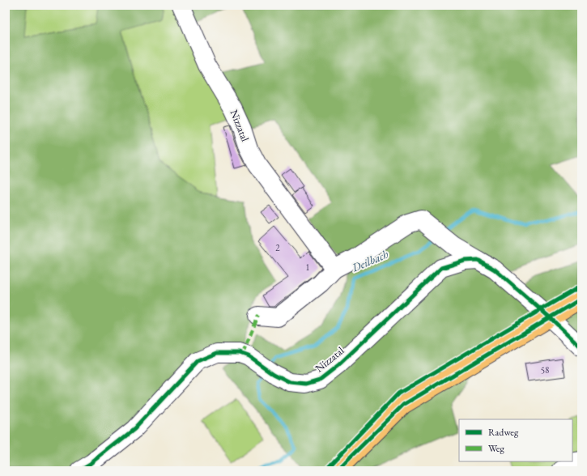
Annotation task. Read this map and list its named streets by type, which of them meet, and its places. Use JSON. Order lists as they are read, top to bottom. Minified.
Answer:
{"streets":{"street":["Nizzatal"]},"water":["Deilbach"],"house_numbers":["2","1","58"],"legend":["Radweg","Weg"]}
